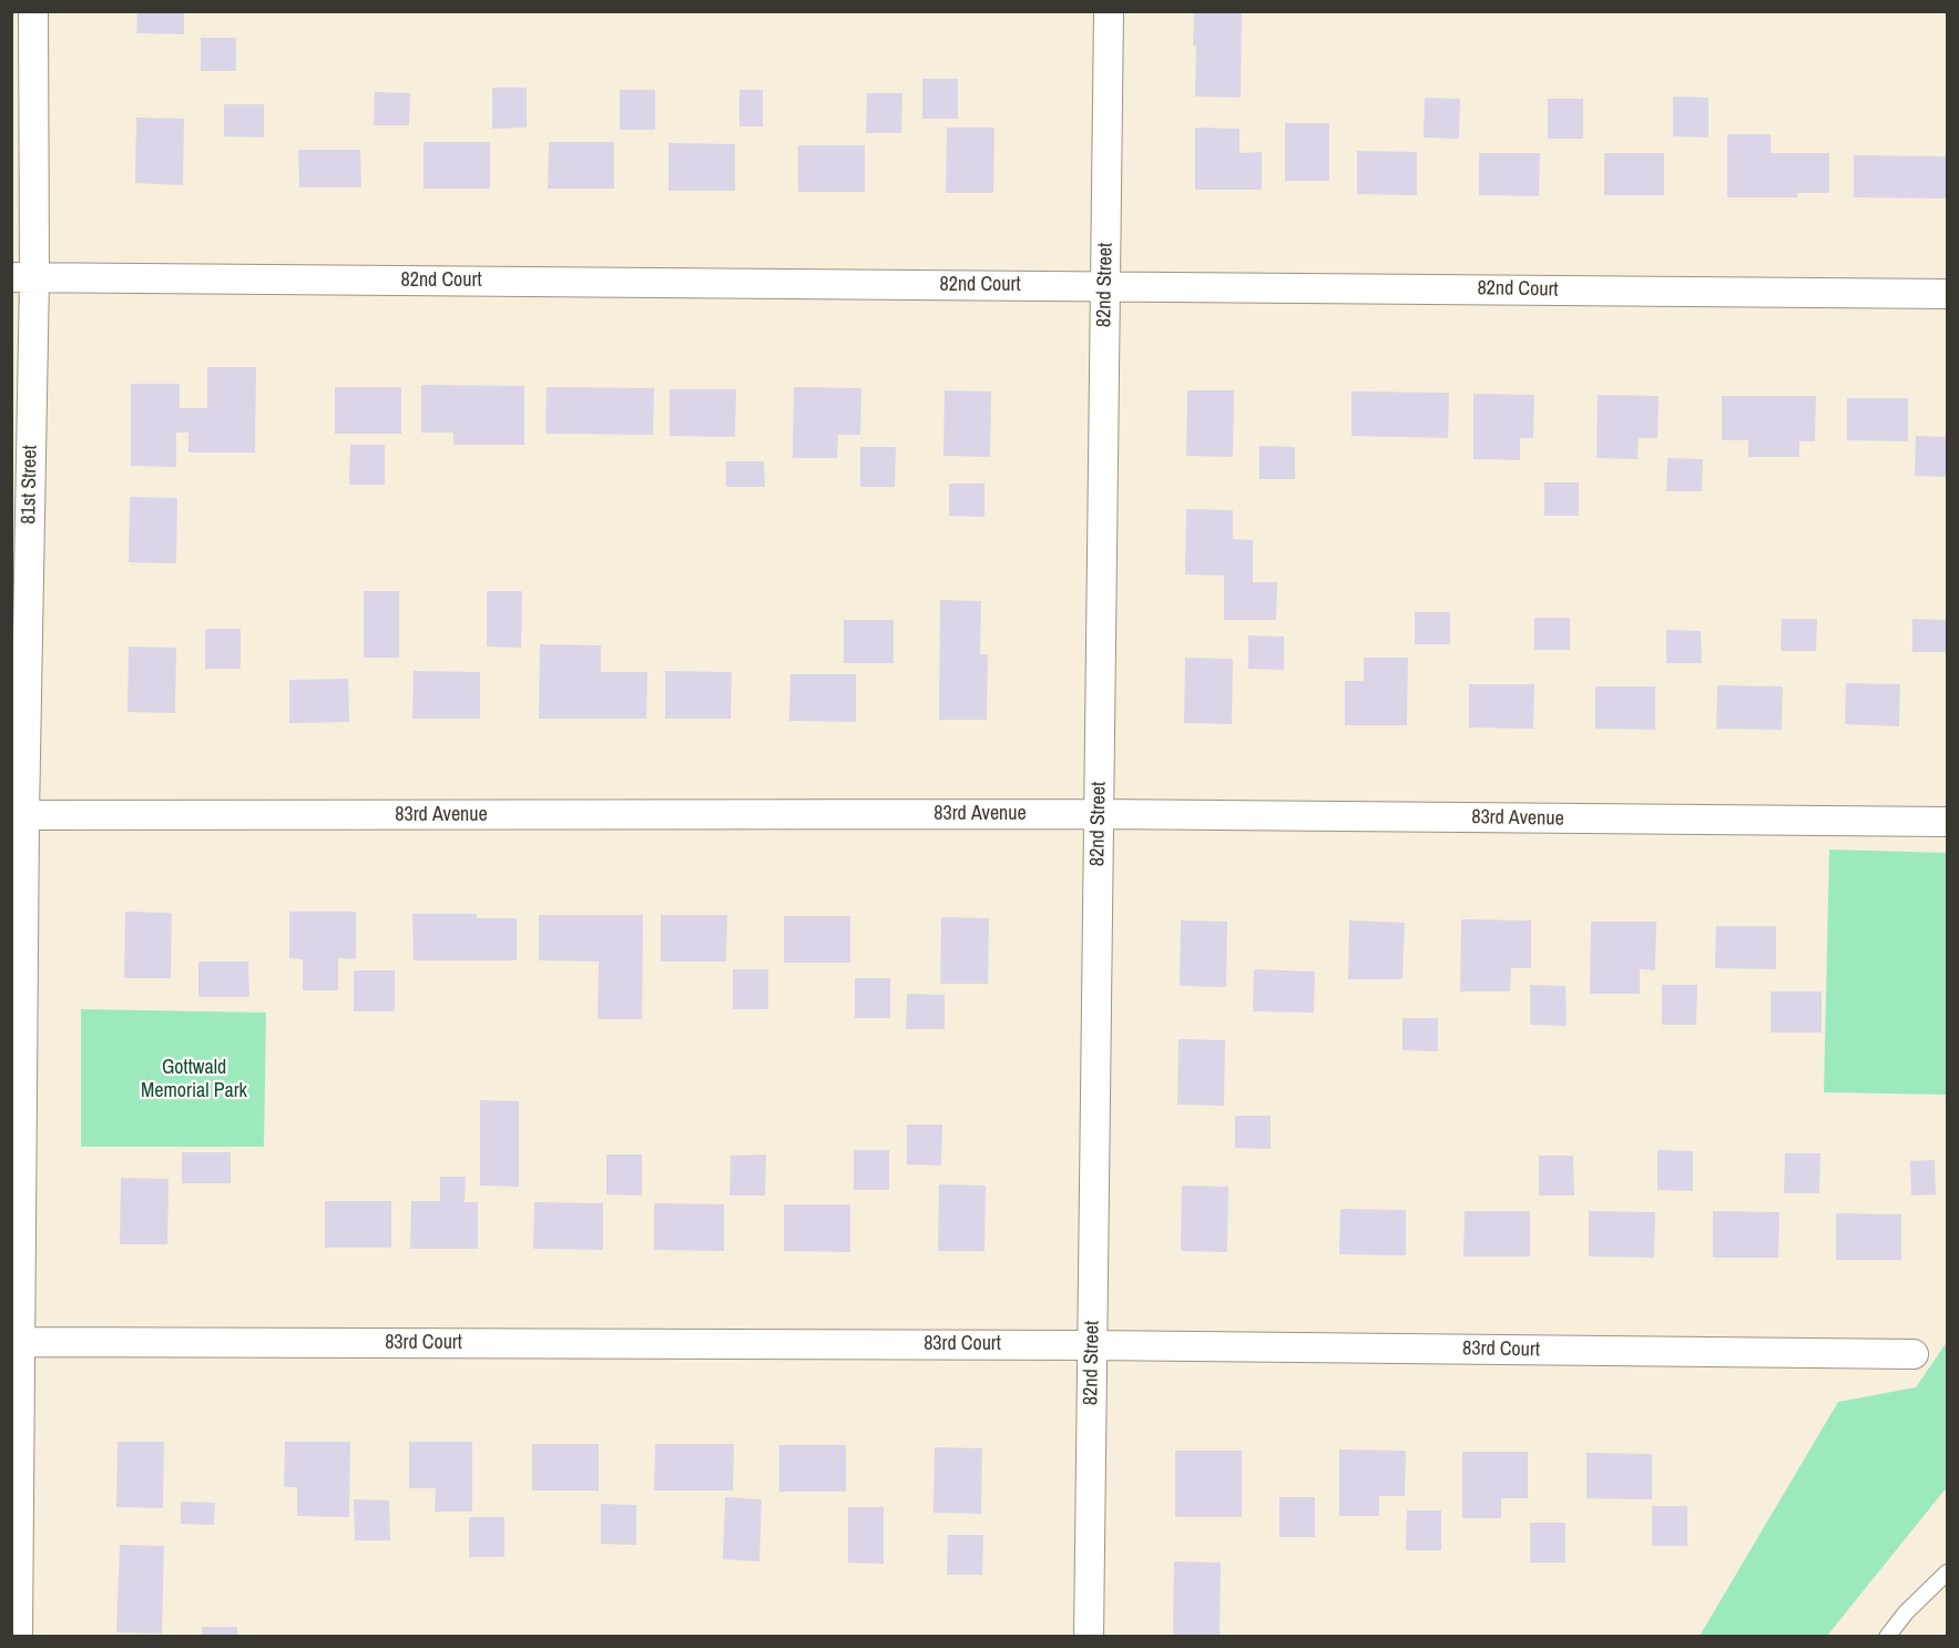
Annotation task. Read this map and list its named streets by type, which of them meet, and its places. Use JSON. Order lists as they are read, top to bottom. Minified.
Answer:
{"streets":{"street":["82nd Court","82nd Street","81st Street","83rd Avenue","83rd Court"]},"crossings":[["82nd Court","82nd Street"],["82nd Court","81st Street"],["82nd Street","83rd Avenue"],["82nd Street","83rd Court"],["81st Street","83rd Avenue"],["81st Street","83rd Court"]],"parks":["Gottwald Memorial Park"]}
